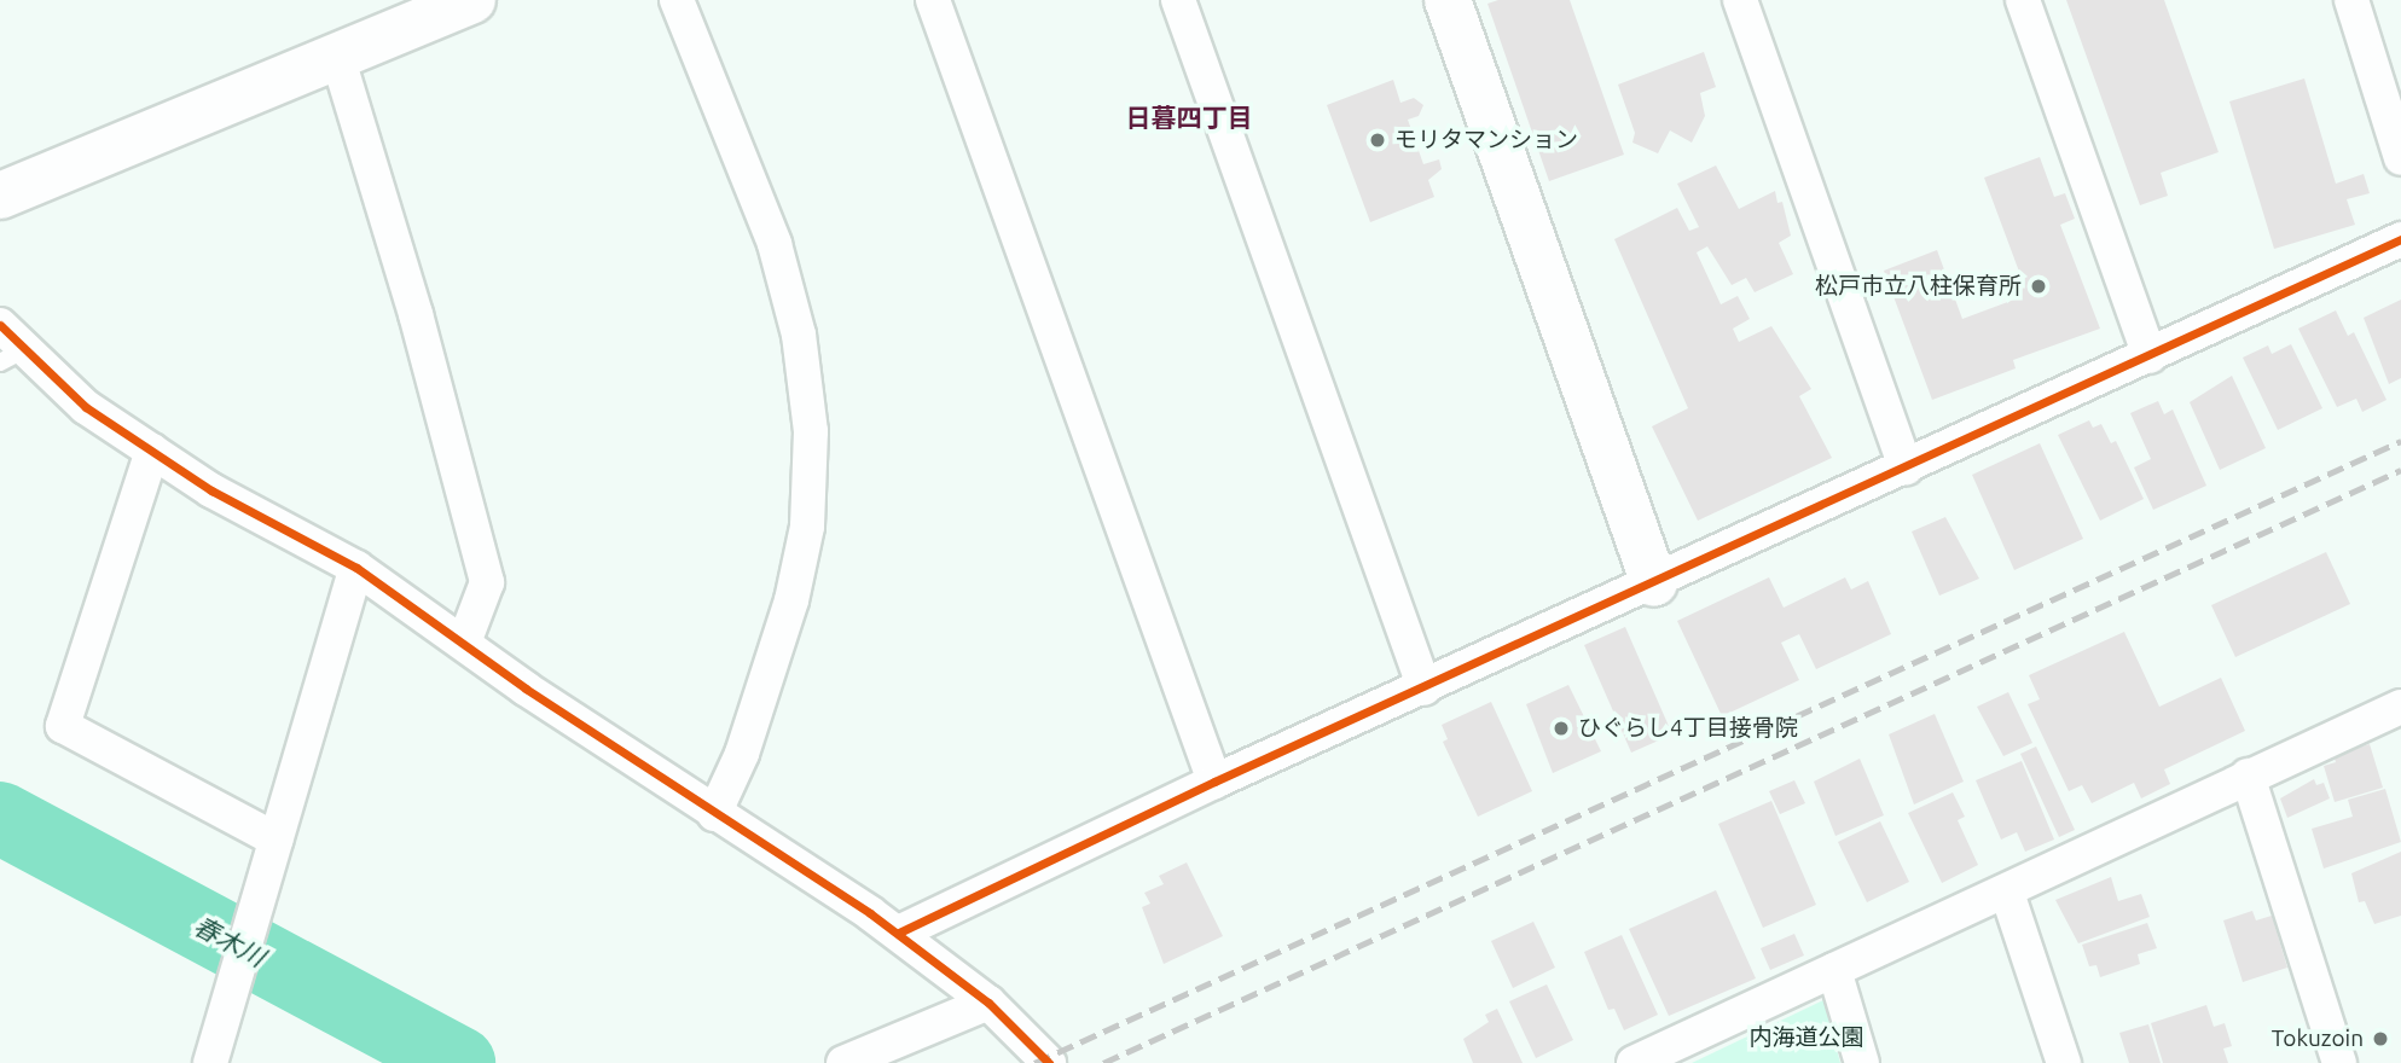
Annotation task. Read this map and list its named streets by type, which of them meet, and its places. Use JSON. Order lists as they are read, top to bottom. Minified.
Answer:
{"districts":["日暮四丁目"],"water":["春木川"],"parks":["内海道公園"],"places":["モリタマンション","松戸市立八柱保育所","ひぐらし4丁目接骨院","Tokuzoin"]}
